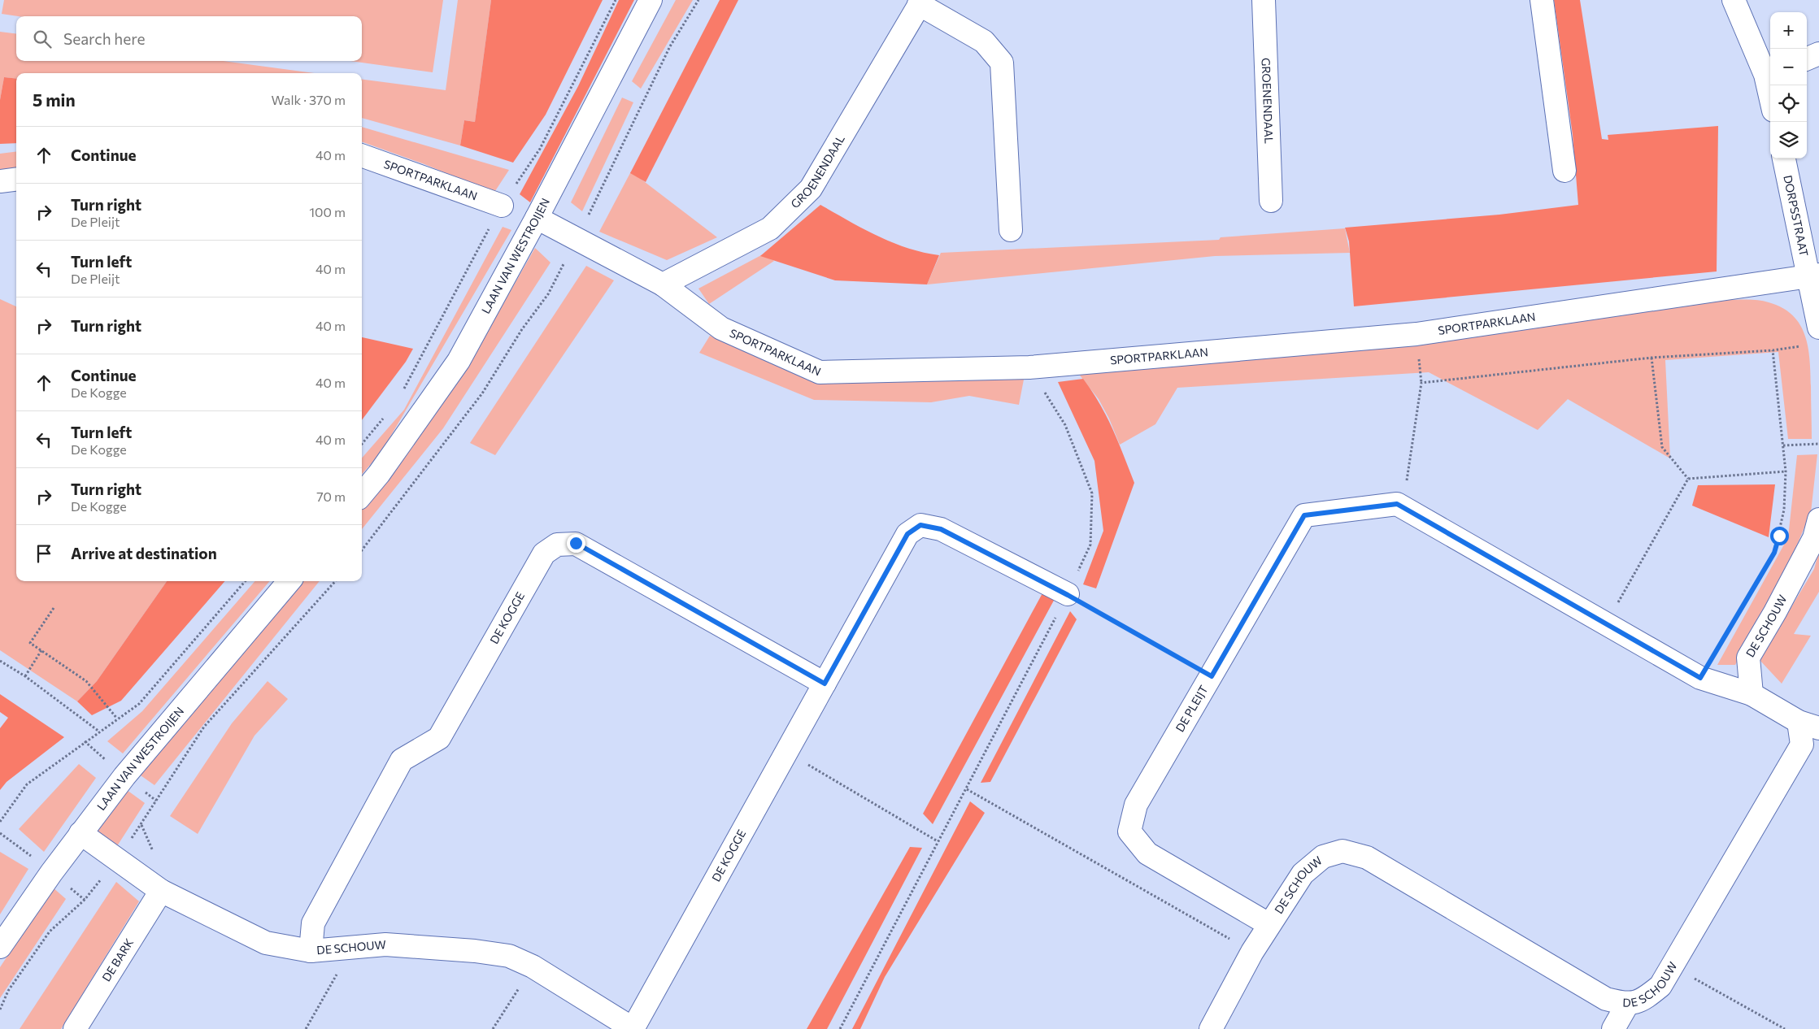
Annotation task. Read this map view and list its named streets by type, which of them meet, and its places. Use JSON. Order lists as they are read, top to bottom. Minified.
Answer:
{"streets":{"street":["GROENENDAAL","SPORTPARKLAAN","DORPSSTRAAT","LAAN VAN WESTROIJEN","DE KOGGE","DE SCHOUW","DE PLEIJT","DE BARK"]},"crossings":[["GROENENDAAL","SPORTPARKLAAN"],["SPORTPARKLAAN","DORPSSTRAAT"],["SPORTPARKLAAN","LAAN VAN WESTROIJEN"],["LAAN VAN WESTROIJEN","DE SCHOUW"],["DE KOGGE","DE SCHOUW"],["DE SCHOUW","DE PLEIJT"],["DE SCHOUW","DE BARK"]],"page":{"map_buttons":["+","−"],"search":"Search here","heading":["5 min","Walk · 370 m"],"list":[["Continue","40 m"],["Turn right","De Pleijt","100 m"],["Turn left","De Pleijt","40 m"],["Turn right","40 m"],["Continue","De Kogge","40 m"],["Turn left","De Kogge","40 m"],["Turn right","De Kogge","70 m"],"Arrive at destination"]}}
